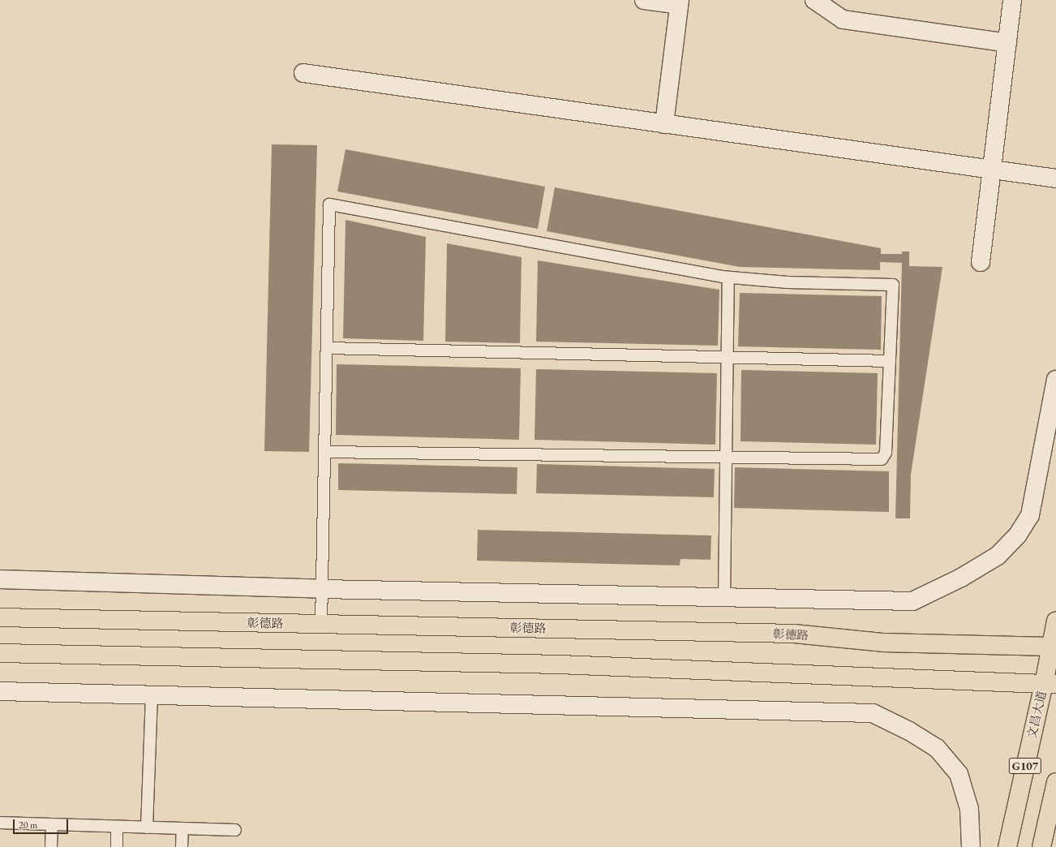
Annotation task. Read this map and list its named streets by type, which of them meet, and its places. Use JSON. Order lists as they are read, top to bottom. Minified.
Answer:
{"streets":{"main road":["彰德路","文昌大道","G107"]},"crossings":[["彰德路","文昌大道"]],"scale_bar":"20 m"}
